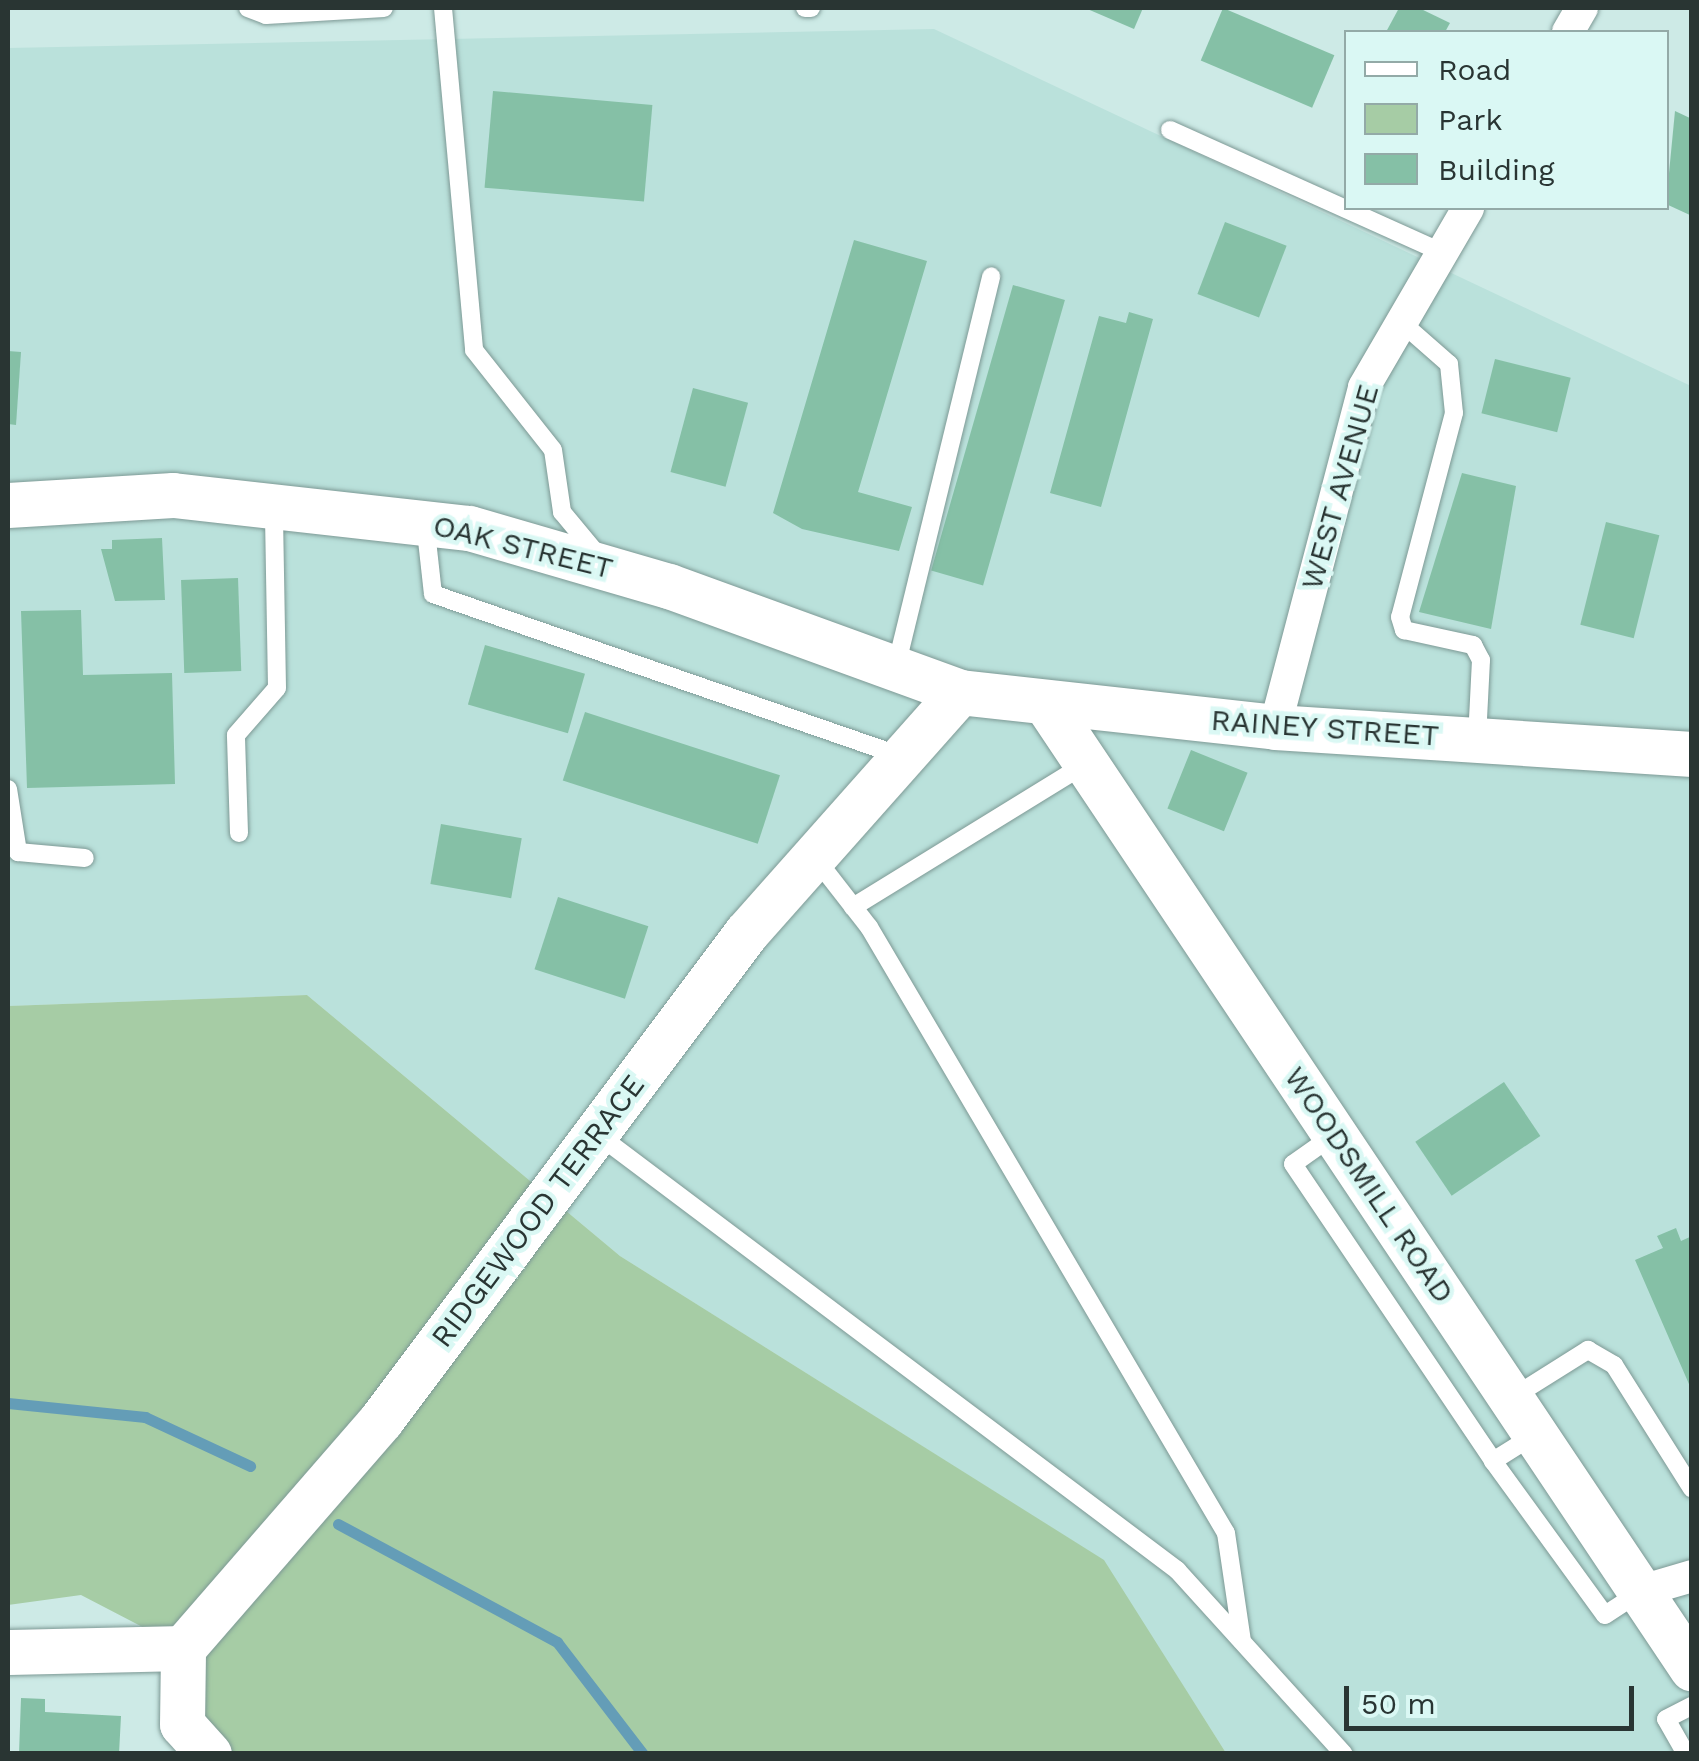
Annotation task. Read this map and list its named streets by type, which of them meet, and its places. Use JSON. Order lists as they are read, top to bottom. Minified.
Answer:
{"streets":{"street":["WEST AVENUE","OAK STREET","RAINEY STREET","WOODSMILL ROAD","RIDGEWOOD TERRACE"]},"crossings":[["WEST AVENUE","RAINEY STREET"],["OAK STREET","RAINEY STREET"],["OAK STREET","RIDGEWOOD TERRACE"],["RAINEY STREET","WOODSMILL ROAD"],["RAINEY STREET","RIDGEWOOD TERRACE"]],"legend":["Road","Park","Building"],"scale_bar":"50 m"}
